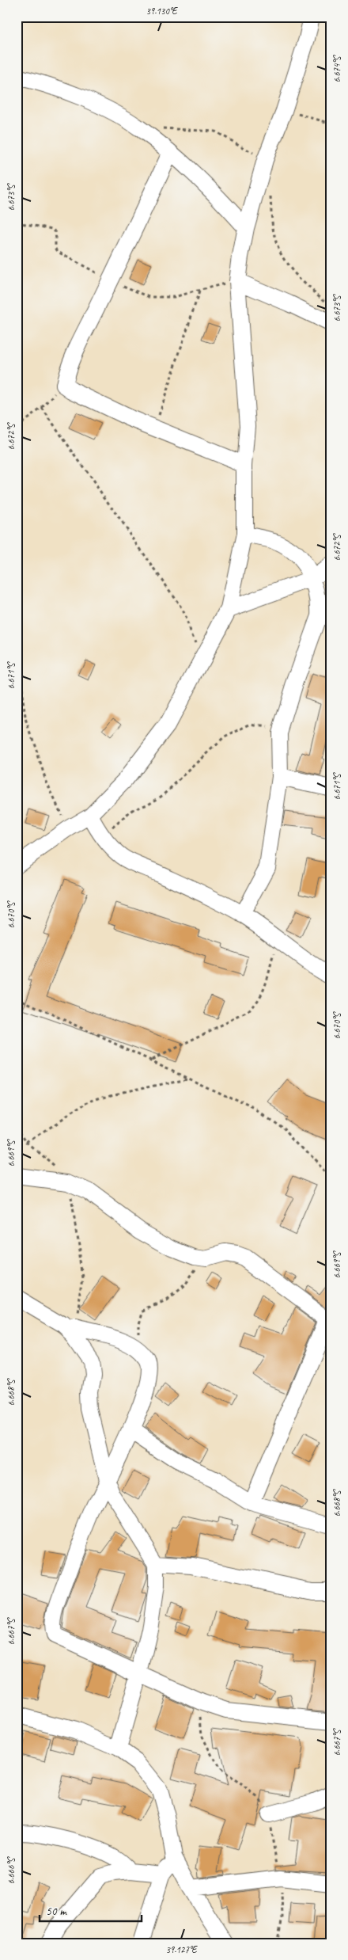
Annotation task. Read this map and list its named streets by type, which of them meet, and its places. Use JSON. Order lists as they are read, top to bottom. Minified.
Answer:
{"scale_bar":"50 m","coordinates":["39.130°E","6.674°S","6.673°S","6.672°S","6.671°S","6.670°S","6.669°S","6.668°S","6.667°S","6.666°S","39.127°E"]}
